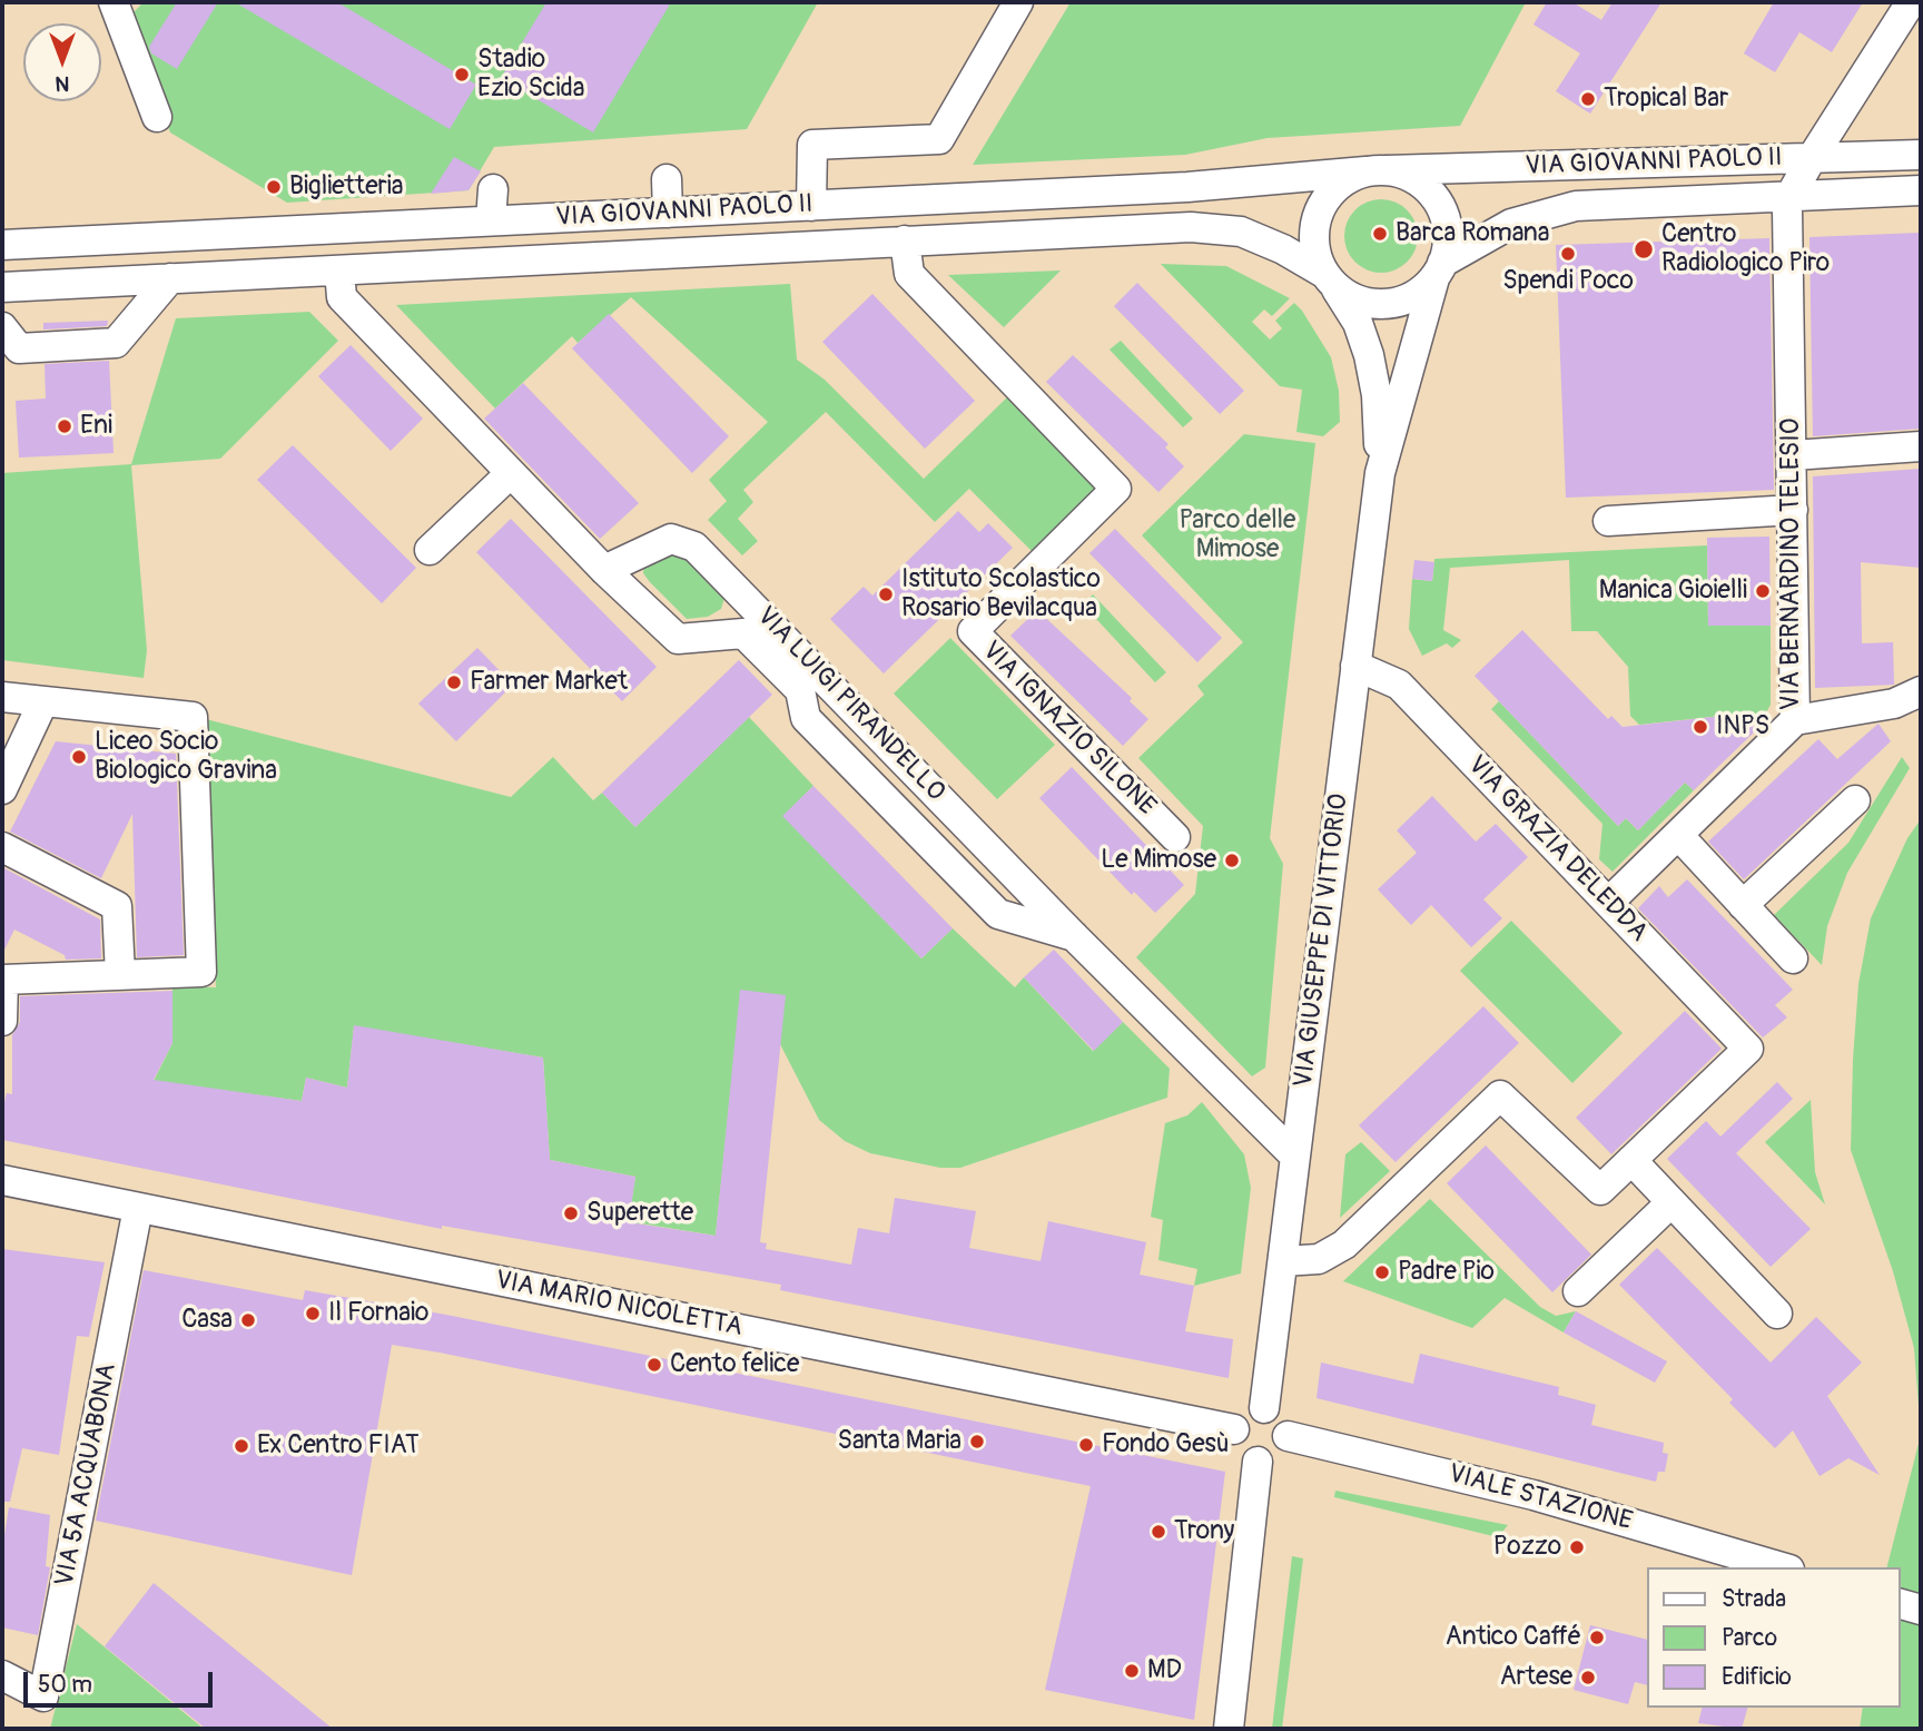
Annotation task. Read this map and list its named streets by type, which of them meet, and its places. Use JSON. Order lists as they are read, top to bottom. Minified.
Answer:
{"streets":{"street":["VIA GIOVANNI PAOLO II","VIA BERNARDINO TELESIO","VIA LUIGI PIRANDELLO","VIA IGNAZIO SILONE","VIA GRAZIA DELEDDA","VIA GIUSEPPE DI VITTORIO","VIA MARIO NICOLETTA","VIA 5A ACQUABONA","VIALE STAZIONE"]},"crossings":[["VIA GIOVANNI PAOLO II","VIA BERNARDINO TELESIO"],["VIA GIOVANNI PAOLO II","VIA LUIGI PIRANDELLO"],["VIA GIOVANNI PAOLO II","VIA IGNAZIO SILONE"],["VIA BERNARDINO TELESIO","VIA GRAZIA DELEDDA"],["VIA LUIGI PIRANDELLO","VIA GIUSEPPE DI VITTORIO"],["VIA GRAZIA DELEDDA","VIA GIUSEPPE DI VITTORIO"],["VIA GIUSEPPE DI VITTORIO","VIA MARIO NICOLETTA"],["VIA GIUSEPPE DI VITTORIO","VIALE STAZIONE"],["VIA MARIO NICOLETTA","VIA 5A ACQUABONA"],["VIA MARIO NICOLETTA","VIALE STAZIONE"]],"parks":["Parco delle Mimose"],"places":["Stadio Ezio Scida","Tropical Bar","Biglietteria","Barca Romana","Centro Radiologico Piro","Spendi Poco","Eni","Manica Gioielli","Istituto Scolastico Rosario Bevilacqua","Farmer Market","INPS","Liceo Socio Biologico Gravina","Le Mimose","Superette","Padre Pio","Il Fornaio","Casa","Cento felice","Santa Maria","Fondo Gesù","Ex Centro FIAT","Trony","Pozzo","Antico Caffé","MD","Artese"],"legend":["Strada","Parco","Edificio"],"scale_bar":"50 m","north":"bottom"}
